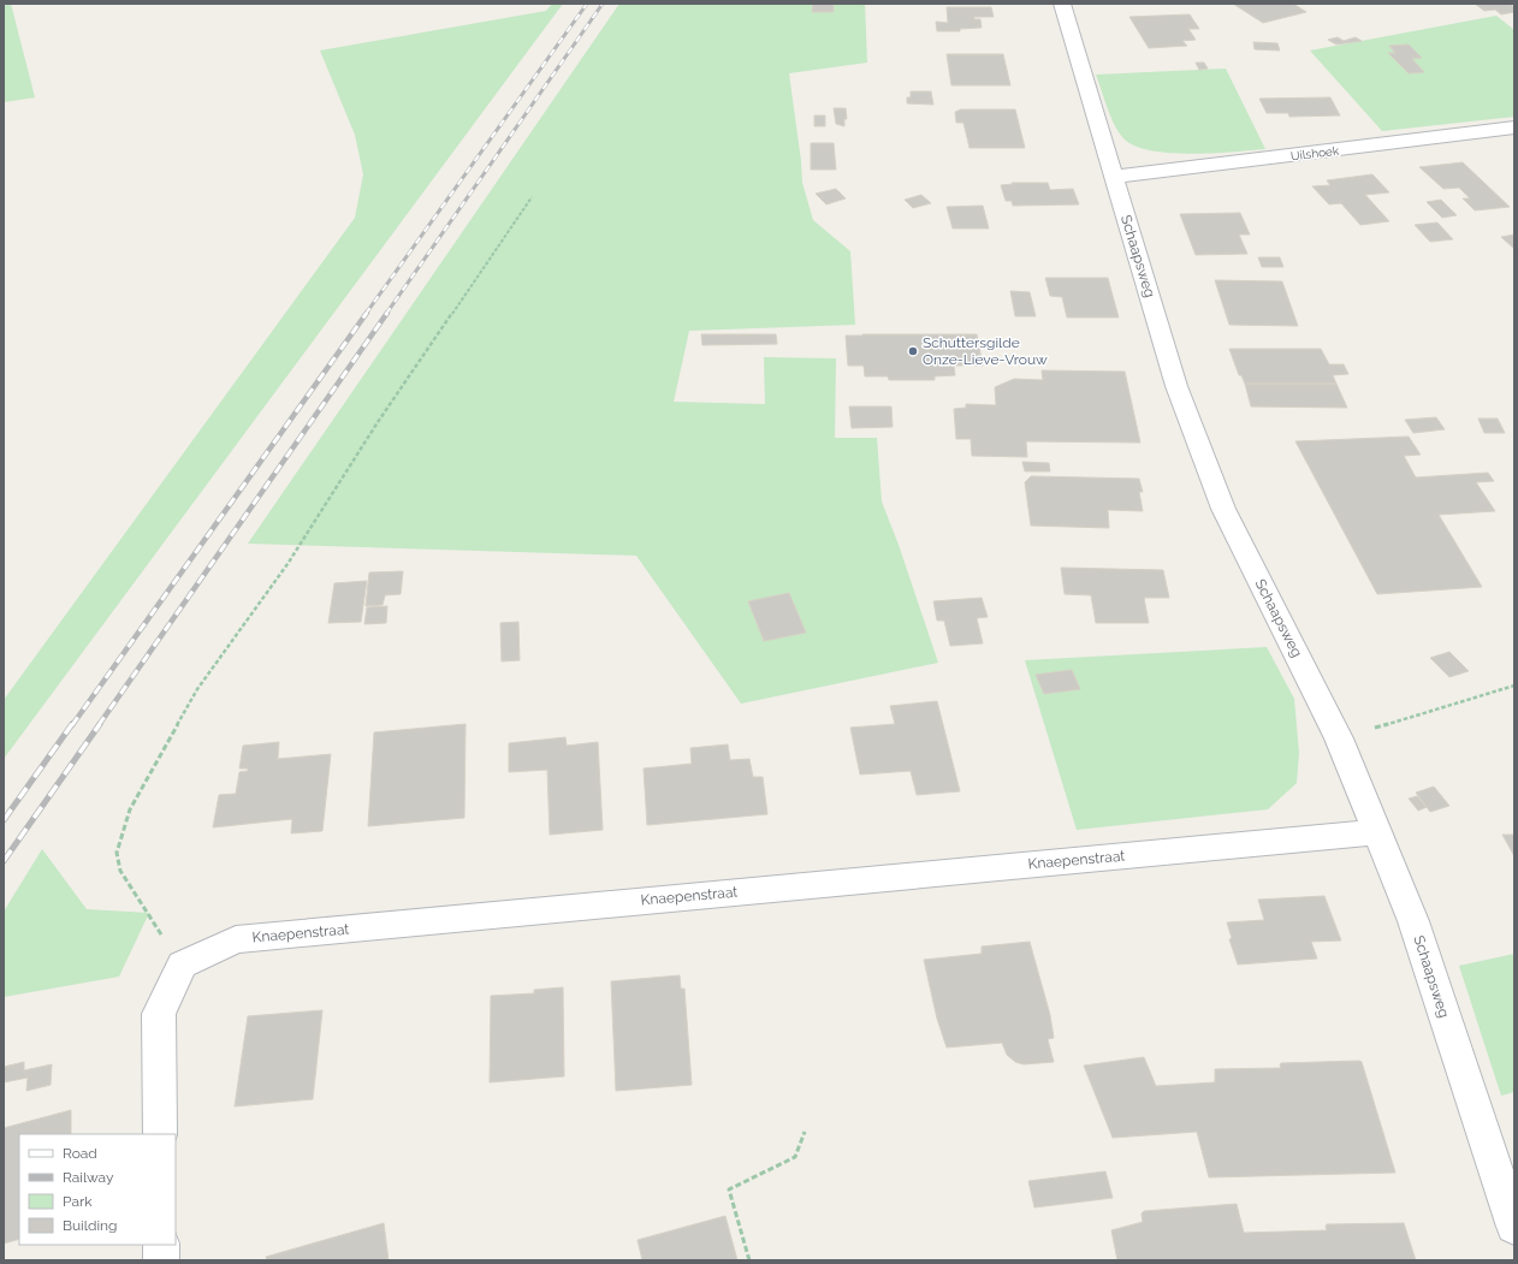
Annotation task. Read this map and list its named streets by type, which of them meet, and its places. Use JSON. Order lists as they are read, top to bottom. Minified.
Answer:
{"streets":{"street":["Uilshoek","Schaapsweg","Knaepenstraat"]},"crossings":[["Uilshoek","Schaapsweg"],["Schaapsweg","Knaepenstraat"]],"places":["Schuttersgilde Onze-Lieve-Vrouw"],"legend":["Road","Railway","Park","Building"]}
